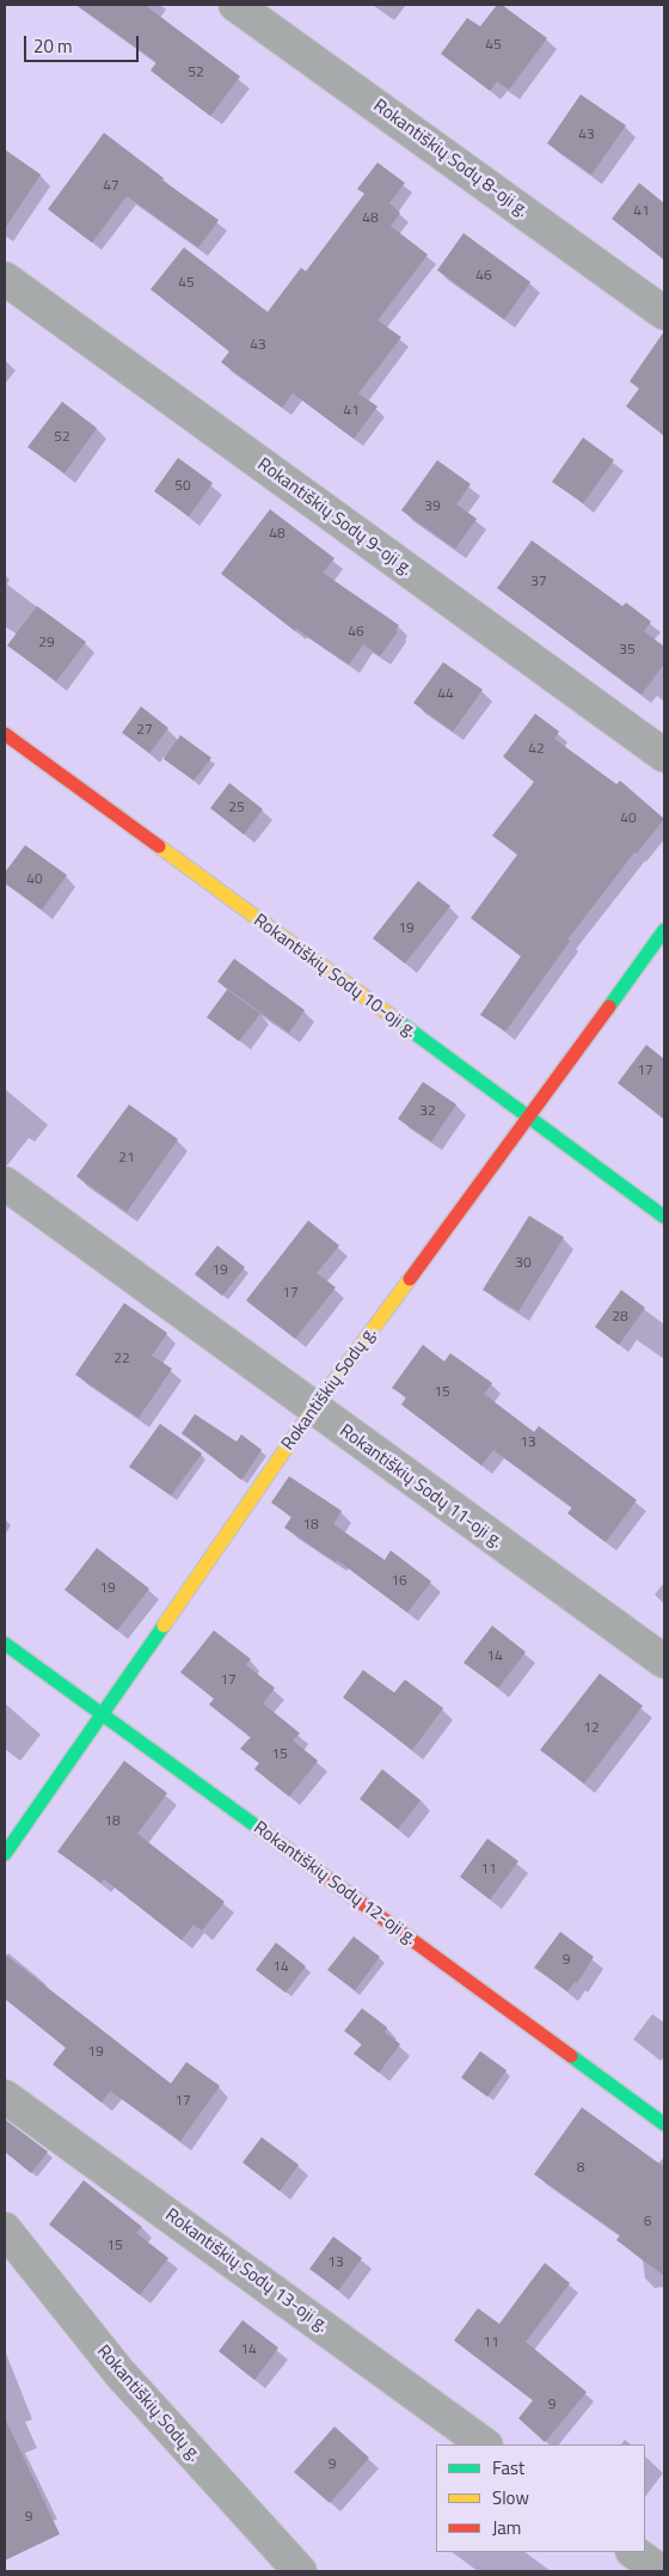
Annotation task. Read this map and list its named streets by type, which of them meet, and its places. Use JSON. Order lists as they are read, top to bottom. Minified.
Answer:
{"streets":{"street":["Rokantiškių Sodų 8-oji g.","Rokantiškių Sodų 9-oji g.","Rokantiškių Sodų 10-oji g.","Rokantiškių Sodų g.","Rokantiškių Sodų 11-oji g.","Rokantiškių Sodų 12-oji g.","Rokantiškių Sodų 13-oji g."]},"crossings":[["Rokantiškių Sodų 10-oji g.","Rokantiškių Sodų g."],["Rokantiškių Sodų g.","Rokantiškių Sodų 11-oji g."],["Rokantiškių Sodų g.","Rokantiškių Sodų 12-oji g."]],"house_numbers":["45","52","43","47","41","48","46","45","43","41","52","50","39","48","37","46","29","35","44","27","42","25","40","40","19","17","32","21","30","19","17","28","22","15","13","18","16","19","14","17","12","15","18","11","9","14","19","17","8","6","15","13","11","14","9","9","9"],"legend":["Fast","Slow","Jam"],"scale_bar":"20 m"}
